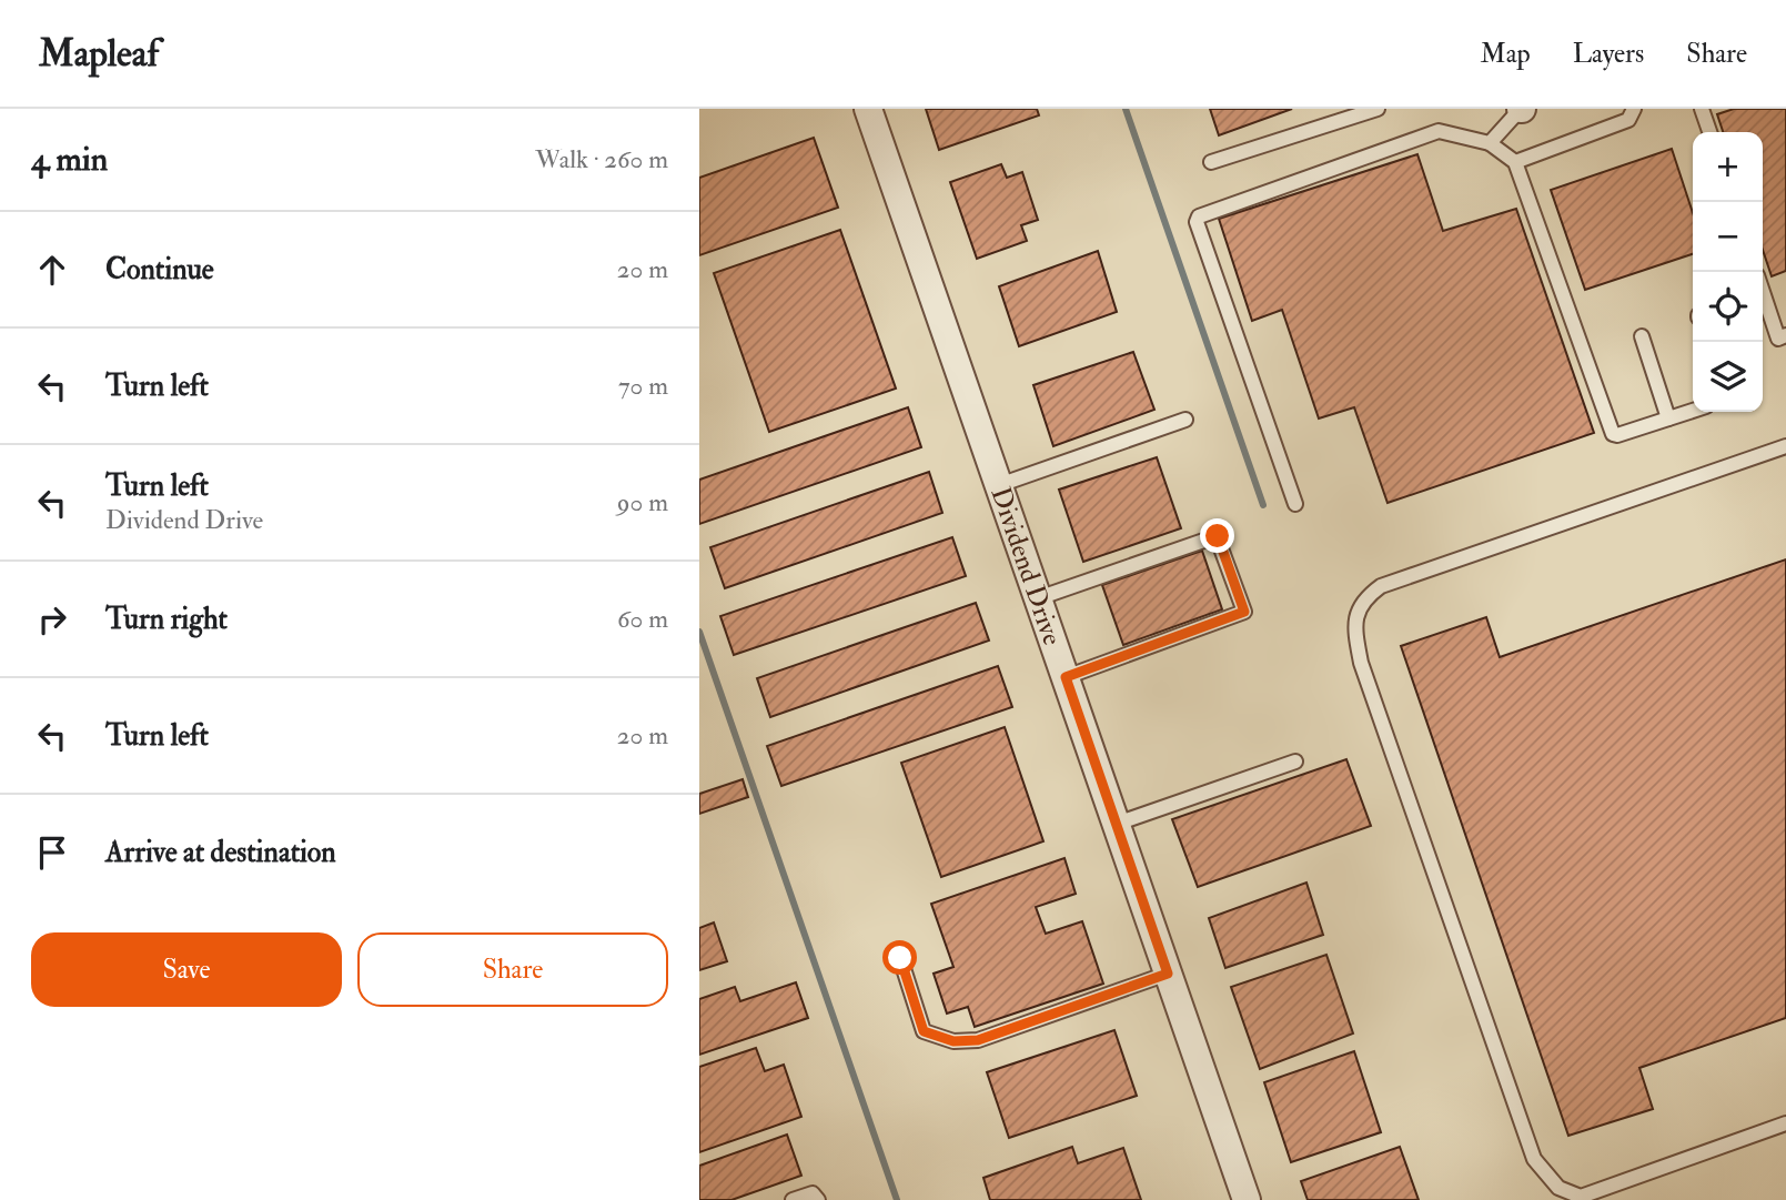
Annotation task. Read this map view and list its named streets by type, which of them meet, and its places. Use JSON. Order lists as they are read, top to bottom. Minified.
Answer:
{"streets":{"street":["Dividend Drive"]},"page":{"header":"Mapleaf","nav":["Map","Layers","Share"],"heading":["4 min","Walk · 260 m"],"map_buttons":["+","−"],"list":[["Continue","20 m"],["Turn left","70 m"],["Turn left","Dividend Drive","90 m"],["Turn right","60 m"],["Turn left","20 m"],"Arrive at destination"],"buttons":["Save","Share"]}}
